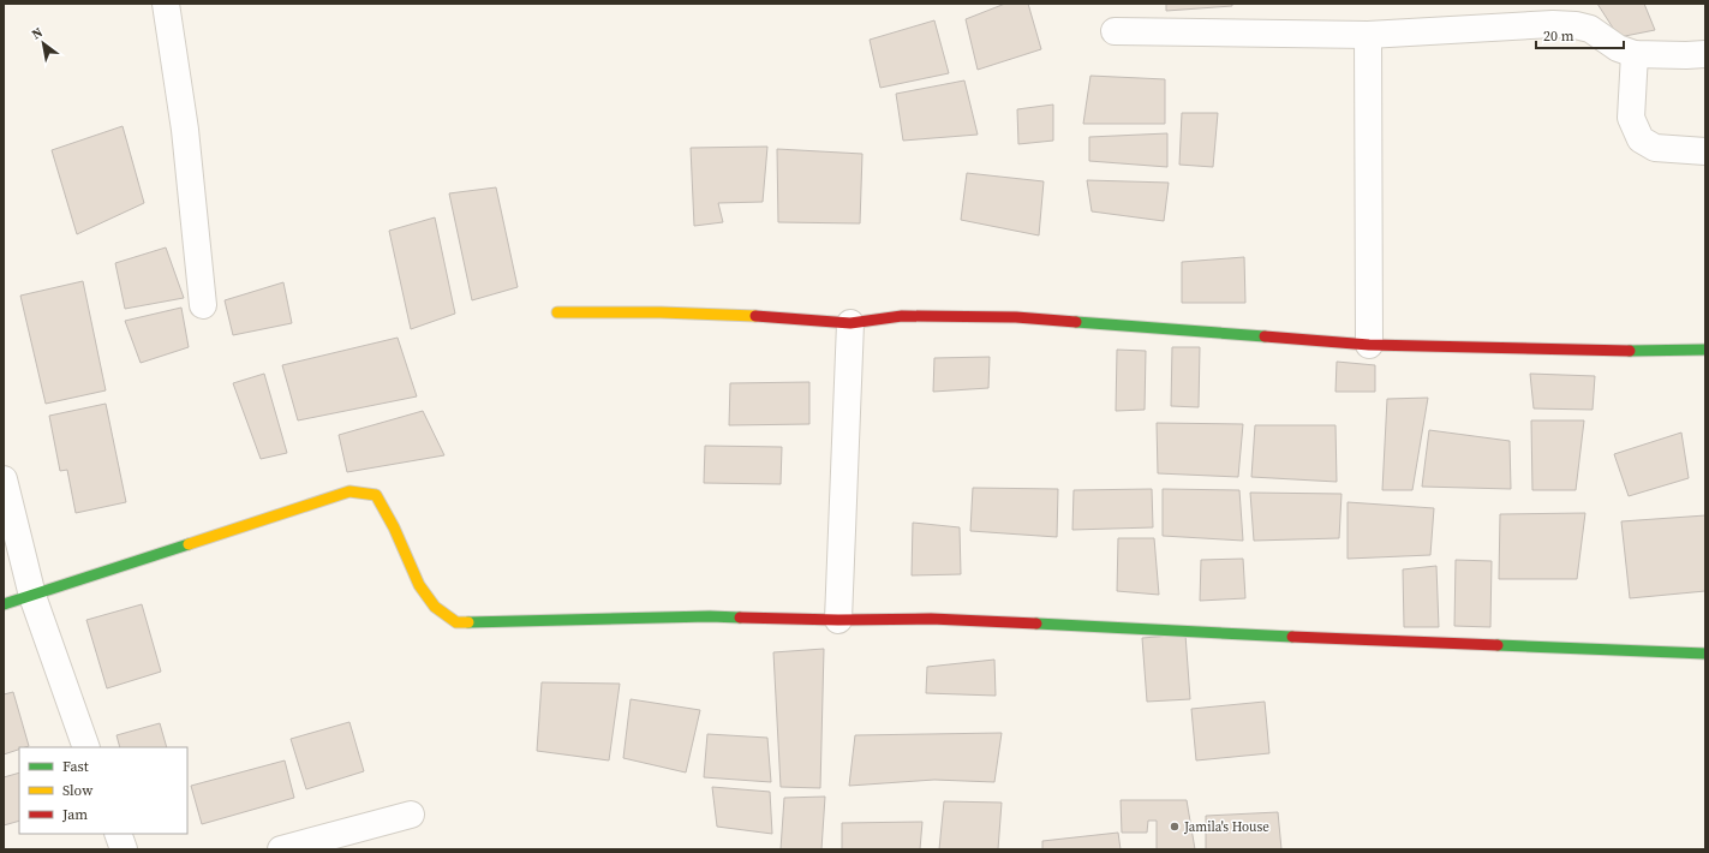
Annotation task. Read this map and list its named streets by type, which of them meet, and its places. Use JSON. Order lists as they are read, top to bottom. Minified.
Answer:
{"places":["Jamila's House"],"legend":["Fast","Slow","Jam"],"scale_bar":"20 m","north":"top left"}
